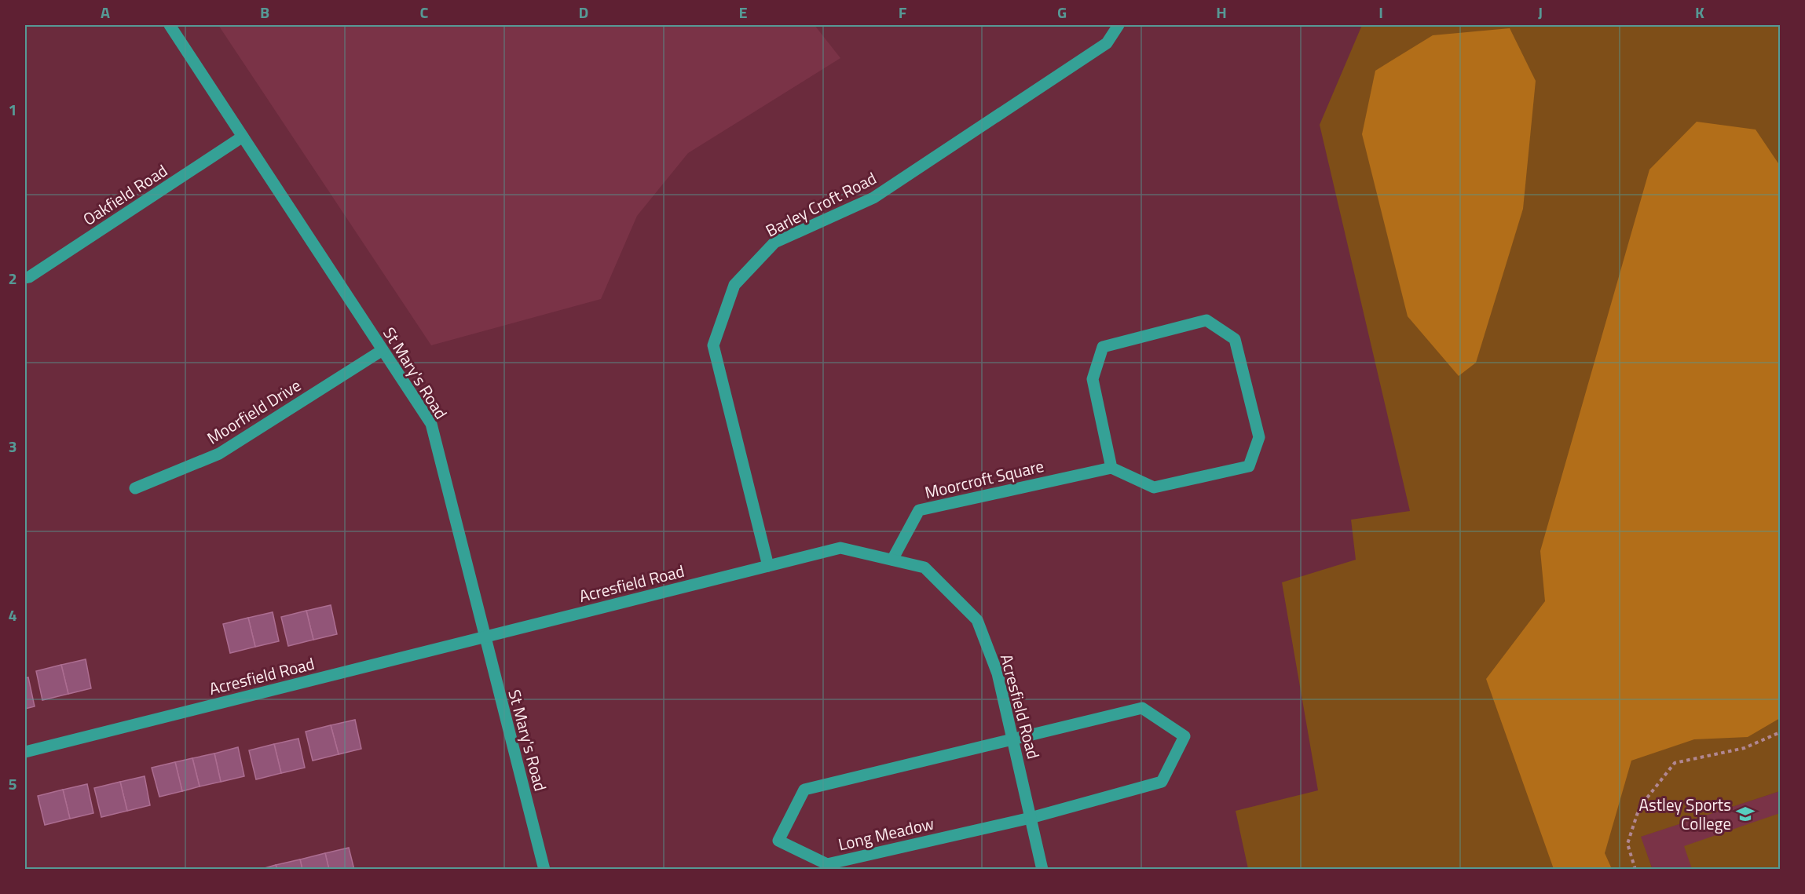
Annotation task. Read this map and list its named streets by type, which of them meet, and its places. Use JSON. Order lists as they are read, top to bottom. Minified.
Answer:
{"streets":{"street":["Oakfield Road","Barley Croft Road","St Mary's Road","Moorfield Drive","Moorcroft Square","Acresfield Road","Long Meadow"]},"crossings":[["Oakfield Road","St Mary's Road"],["Barley Croft Road","Acresfield Road"],["St Mary's Road","Moorfield Drive"],["St Mary's Road","Acresfield Road"],["Moorcroft Square","Acresfield Road"],["Acresfield Road","Long Meadow"]],"places":{"school or university":["Astley Sports College"]},"grid":{"columns":["A","B","C","D","E","F","G","H","I","J","K"],"rows":["1","2","3","4","5"]}}
